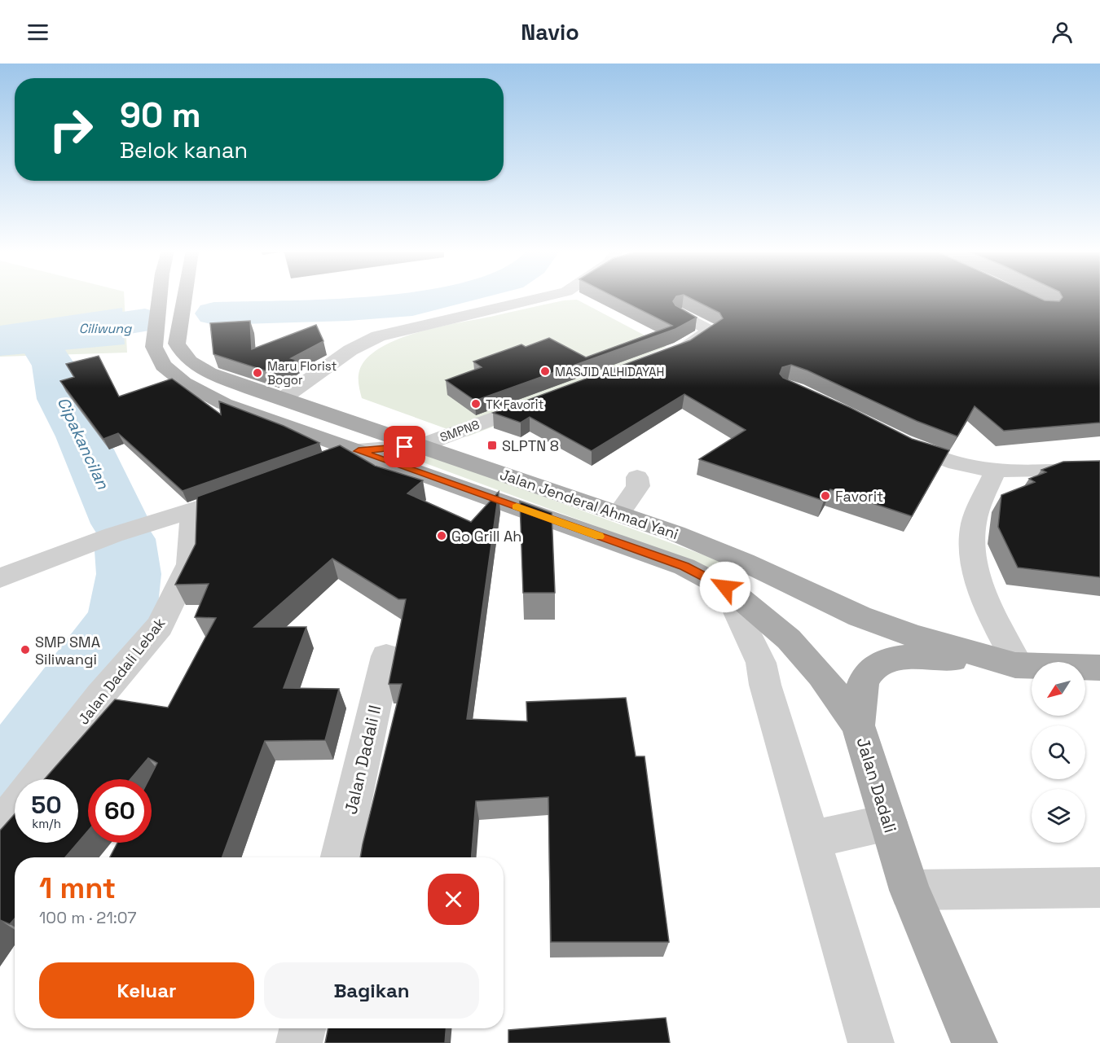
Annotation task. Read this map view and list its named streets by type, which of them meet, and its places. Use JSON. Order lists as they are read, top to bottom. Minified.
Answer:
{"streets":{"main road":["Jalan Jenderal Ahmad Yani","Jalan Dadali"],"street":["SMPN8","Jalan Dadali Lebak","Jalan Dadali II"]},"crossings":[["SMPN8","Jalan Jenderal Ahmad Yani"],["Jalan Jenderal Ahmad Yani","Jalan Dadali"]],"water":["Ciliwung","Cipakancilan"],"places":{"other":["MASJID ALHIDAYAH","Maru Florist Bogor","TK Favorit","Favorit","Go Grill Ah","SMP SMA Siliwangi"],"transit":["SLPTN 8"]},"north":"bottom left","page":{"header":"Navio","turn":["90 m","Belok kanan"],"speed":"50 km/h","limit":"60","heading":["1 mnt","100 m · 21:07"],"buttons":["Keluar","Bagikan"]}}
